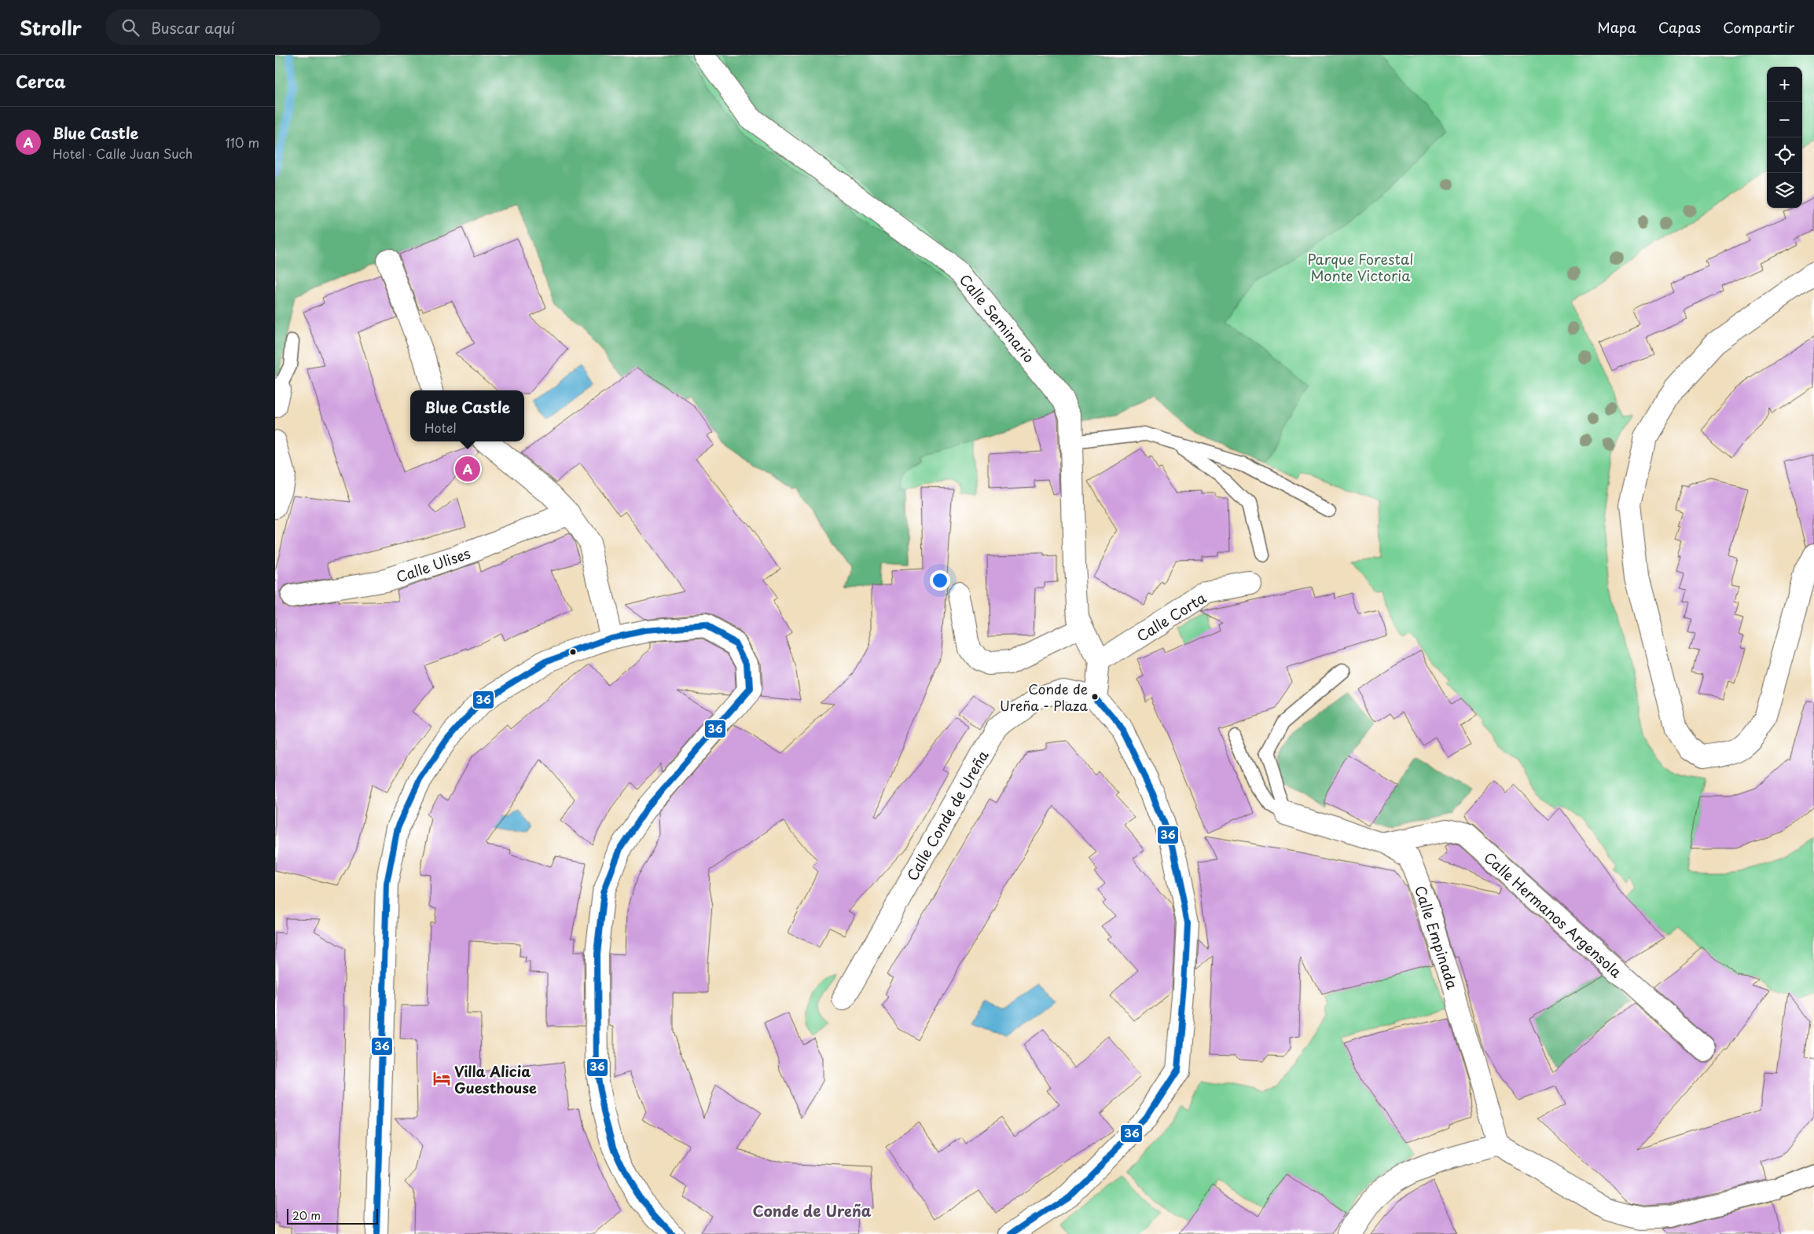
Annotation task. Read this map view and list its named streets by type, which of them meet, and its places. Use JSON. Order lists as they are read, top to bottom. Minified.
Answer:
{"streets":{"street":["Calle Seminario","Calle Ulises","Calle Corta","Calle Conde de Ureña","Calle Hermanos Argensola","Calle Empinada"]},"crossings":[["Calle Seminario","Calle Corta"],["Calle Hermanos Argensola","Calle Empinada"]],"districts":["Conde de Ureña"],"parks":["Parque Forestal Monte Victoria"],"places":{"other":["Conde de Ureña - Plaza"],"hotel":["Villa Alicia Guesthouse"]},"lines":["transit line 36"],"scale_bar":"20 m","page":{"header":"Strollr","search":"Buscar aquí","nav":["Mapa","Capas","Compartir"],"heading":"Cerca","map_buttons":["+","−"],"list":[{"mark":"A","name":"Blue Castle","note":"Hotel · Calle Juan Such","value":"110 m"}],"popup":["Blue Castle","Hotel"],"pins":"A","scale":"20 m"}}
